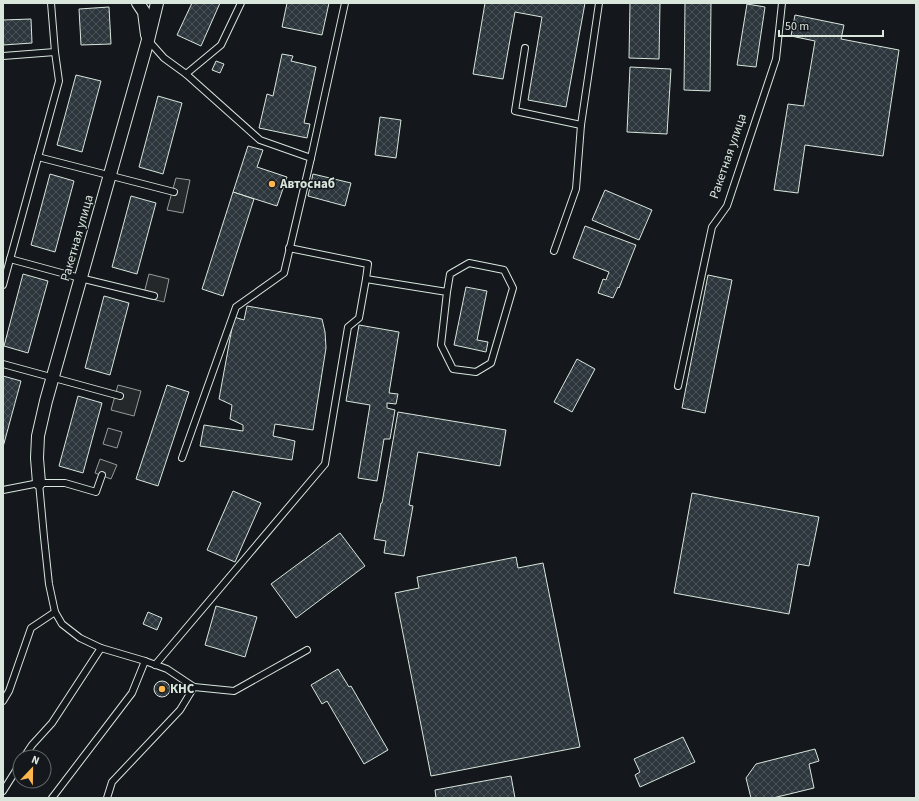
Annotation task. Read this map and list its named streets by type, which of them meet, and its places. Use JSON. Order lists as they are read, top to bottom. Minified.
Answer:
{"streets":{"street":["Ракетная улица"]},"places":["Автоснаб","КНС"],"scale_bar":"50 m","north":"top"}
